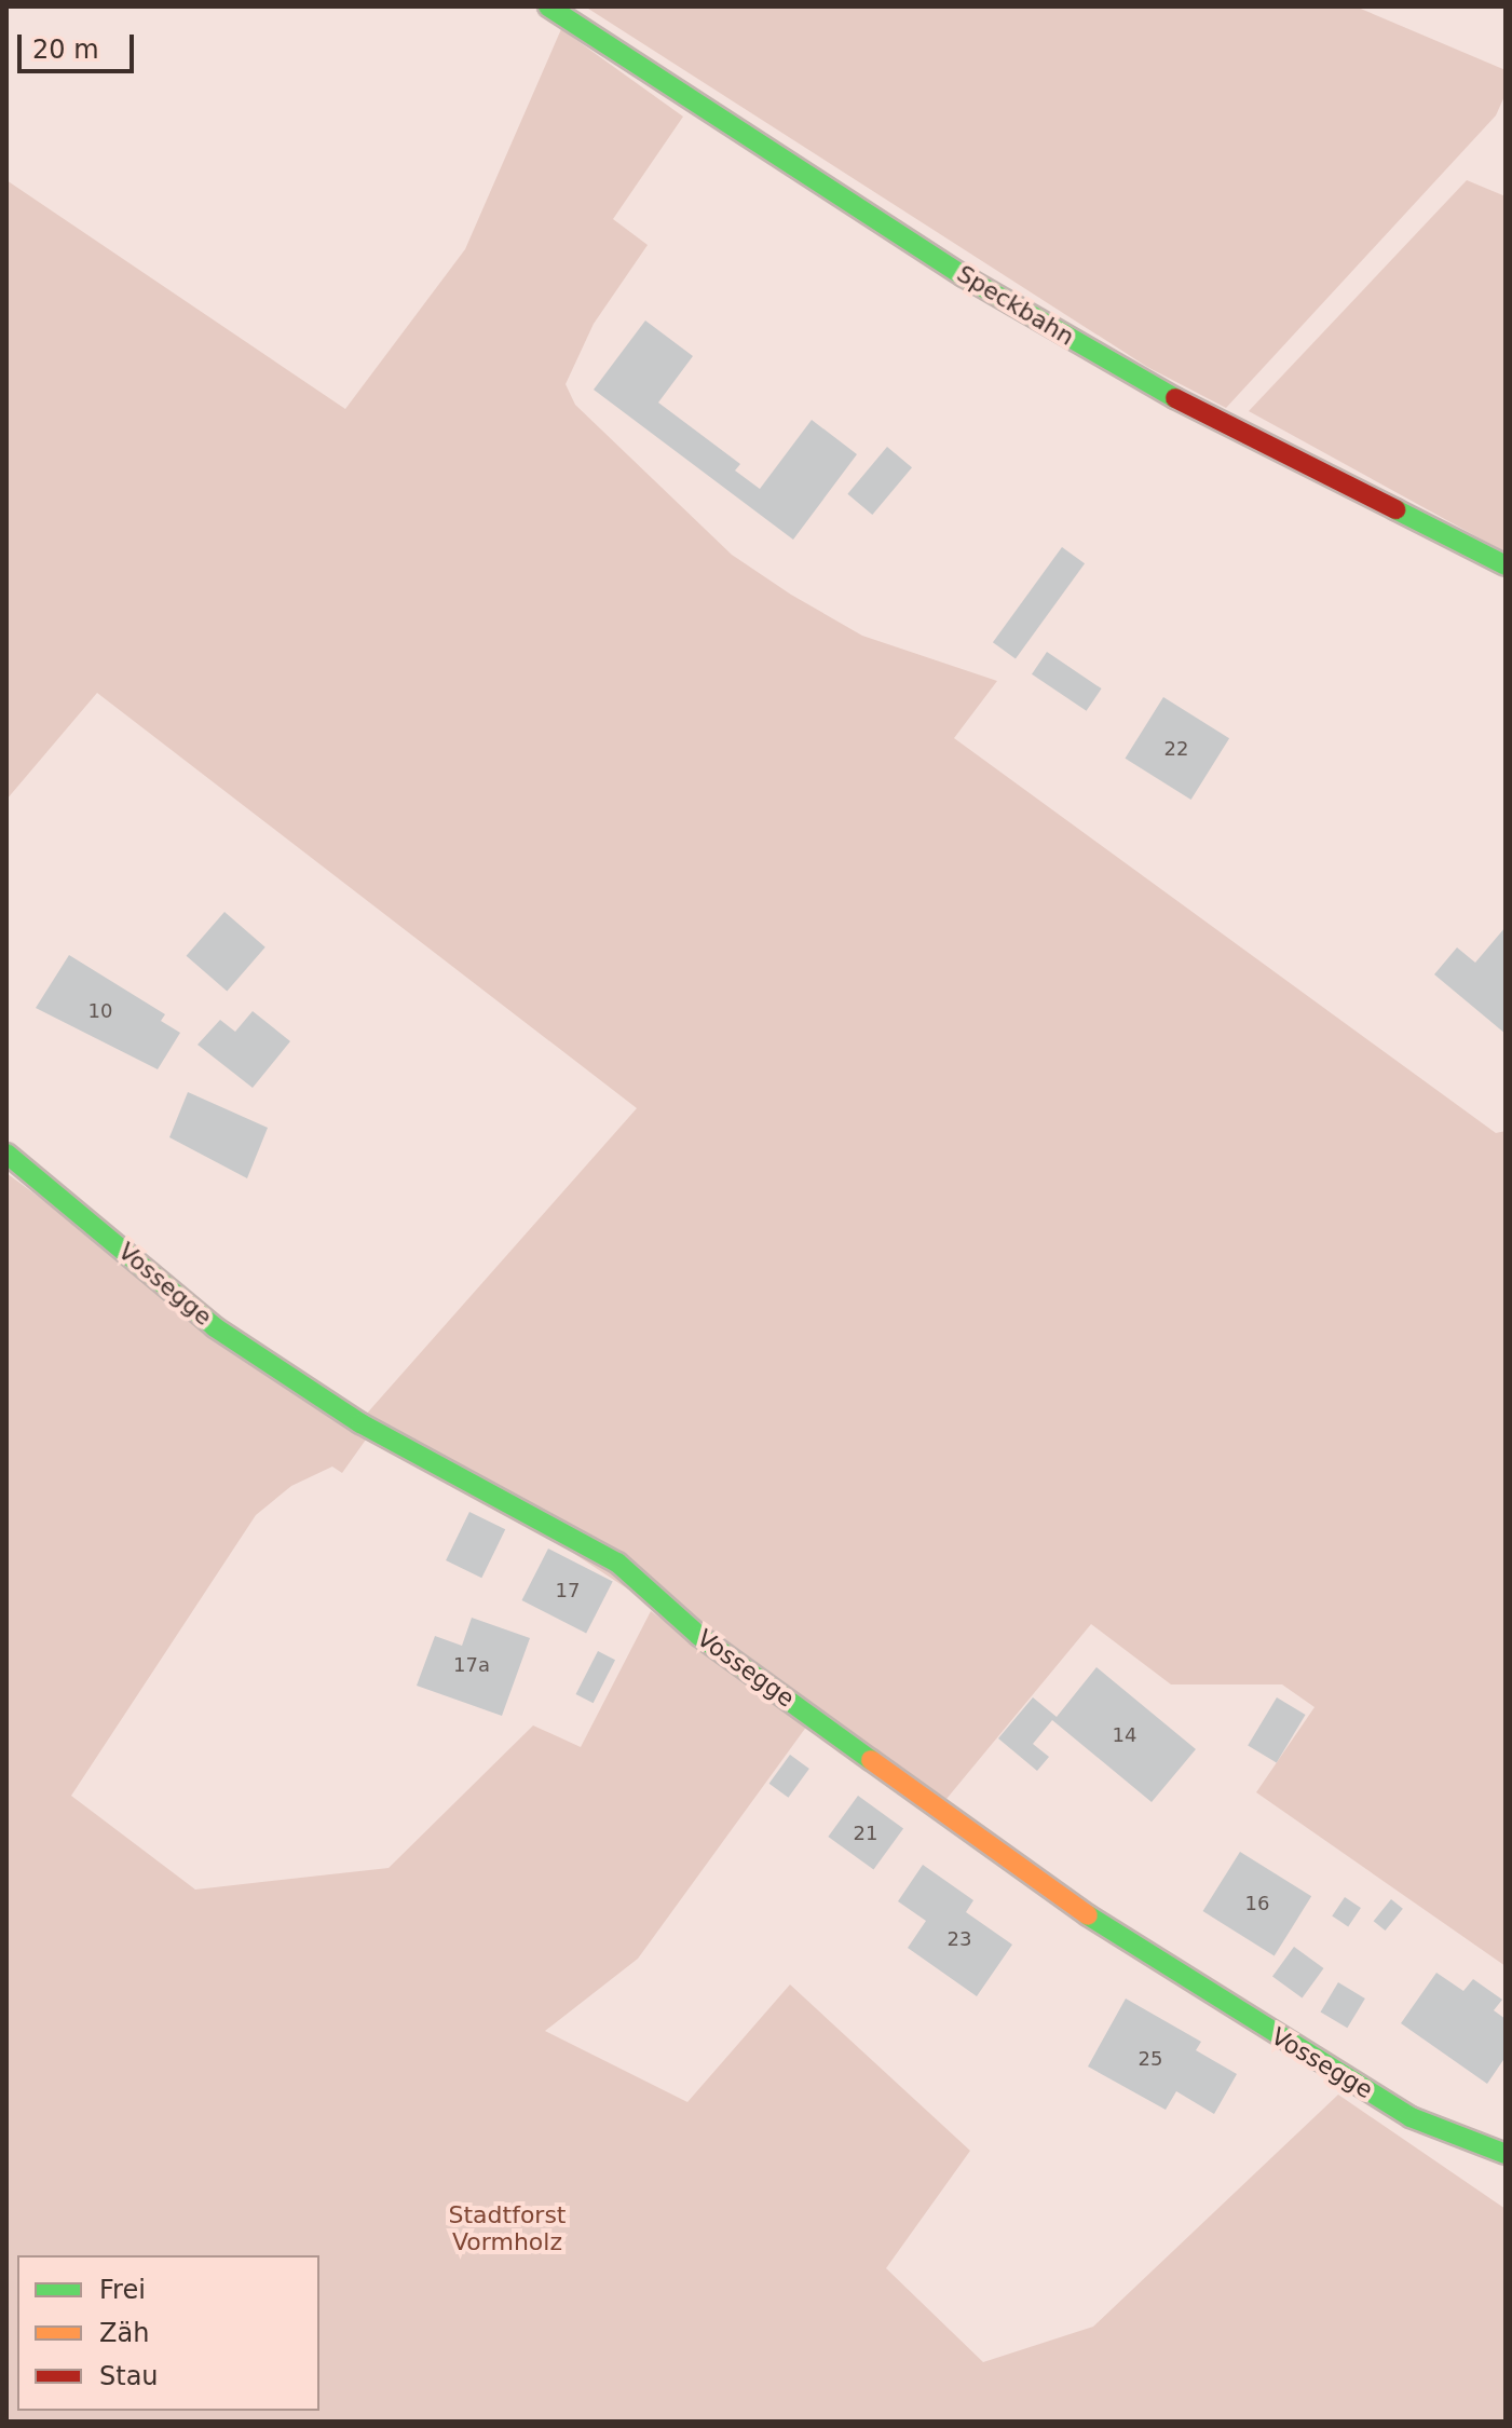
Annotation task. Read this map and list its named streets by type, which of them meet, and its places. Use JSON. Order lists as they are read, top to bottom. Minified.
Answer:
{"streets":{"street":["Speckbahn","Vossegge"]},"parks":["Stadtforst Vormholz"],"house_numbers":["22","10","17","17a","14","21","16","23","25"],"legend":["Frei","Zäh","Stau"],"scale_bar":"20 m"}
